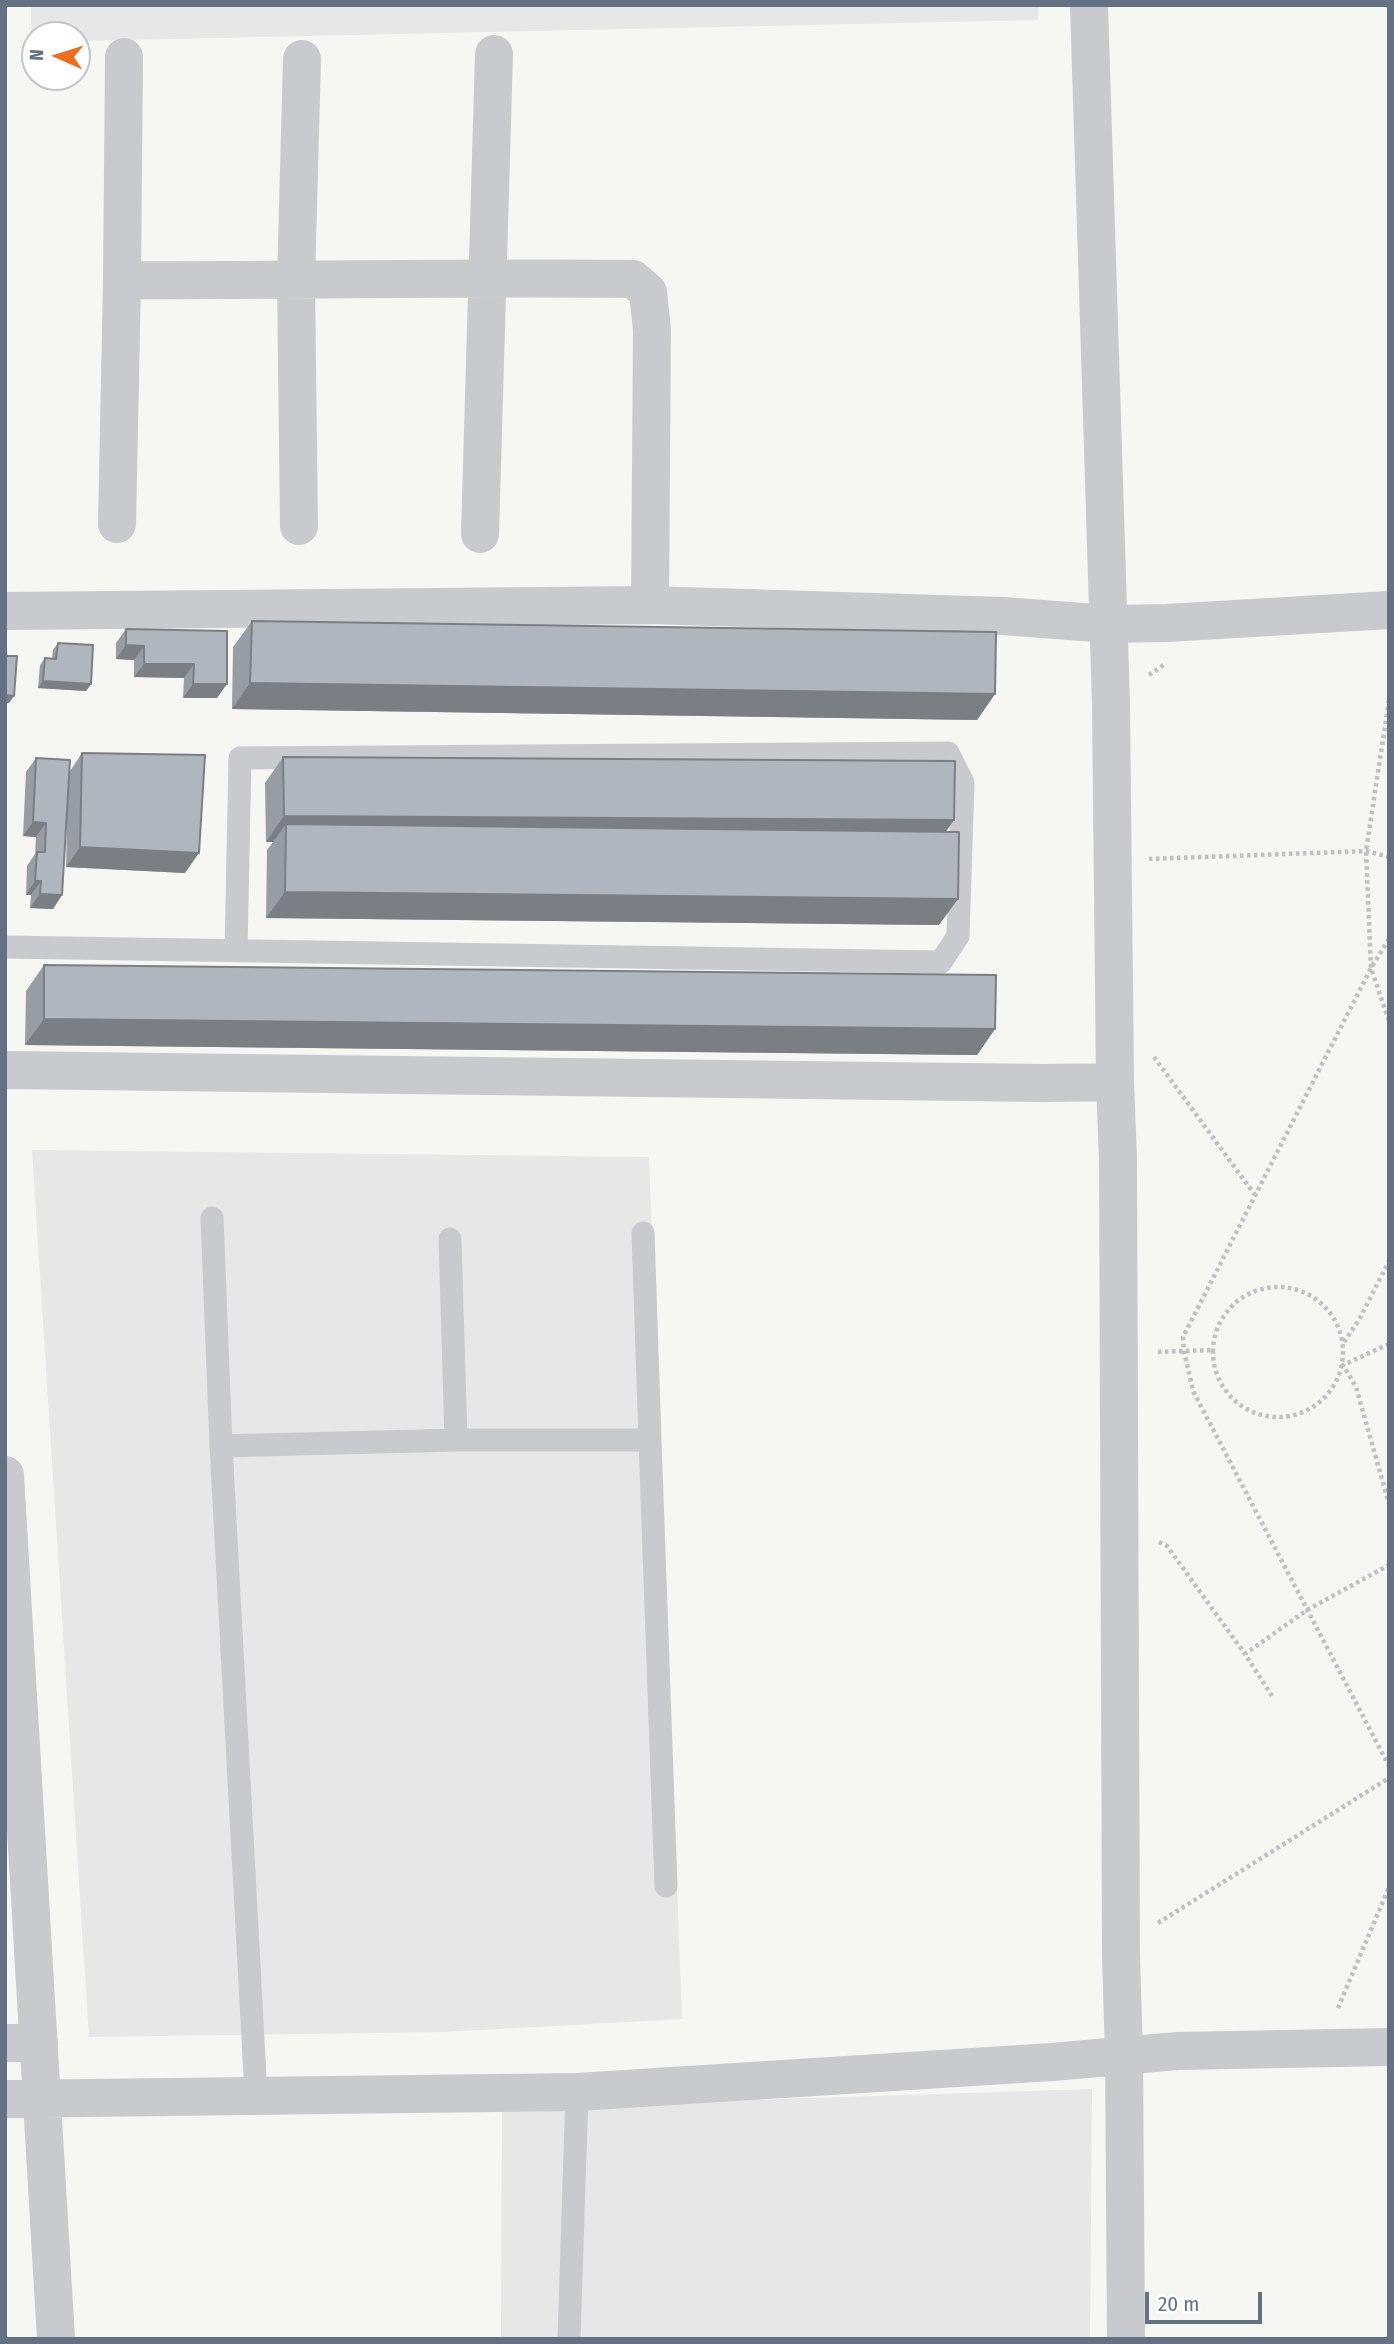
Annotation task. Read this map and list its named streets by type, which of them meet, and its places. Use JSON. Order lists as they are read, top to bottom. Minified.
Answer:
{"scale_bar":"20 m","north":"left"}
